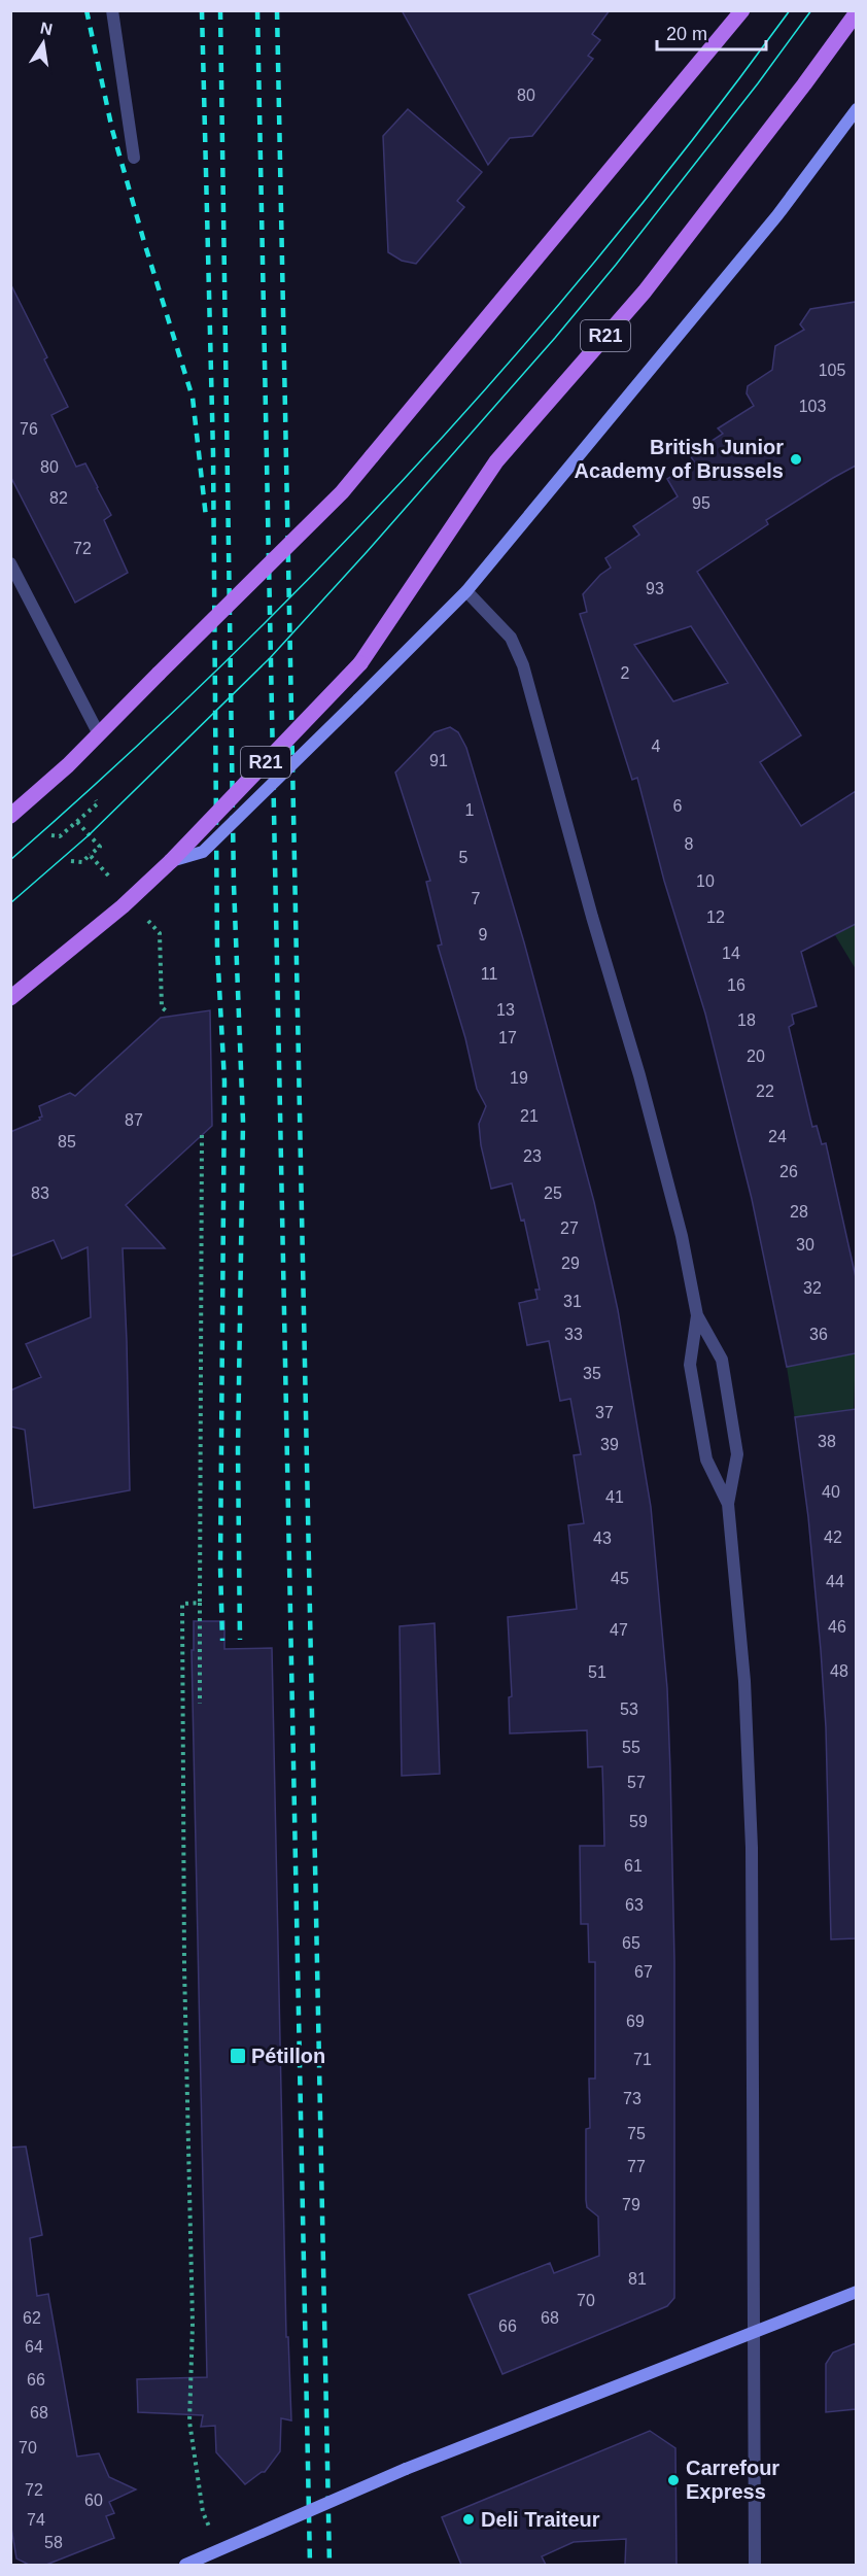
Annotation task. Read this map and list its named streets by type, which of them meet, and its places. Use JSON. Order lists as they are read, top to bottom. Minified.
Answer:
{"streets":{"main road":["R21"]},"places":{"other":["British Junior Academy of Brussels","Carrefour Express","Deli Traiteur"],"transit":["Pétillon"]},"house_numbers":["80","105","103","76","80","82","95","72","93","2","4","91","6","1","8","5","10","7","12","9","14","11","16","13","18","17","20","19","22","21","87","24","85","23","26","83","25","28","27","30","29","32","31","33","36","35","37","38","39","40","41","42","43","45","44","46","47","48","51","53","55","57","59","61","63","65","67","69","71","73","75","77","79","81","70","62","68","66","64","66","68","70","72","60","74","58"],"scale_bar":"20 m","north":"top"}
